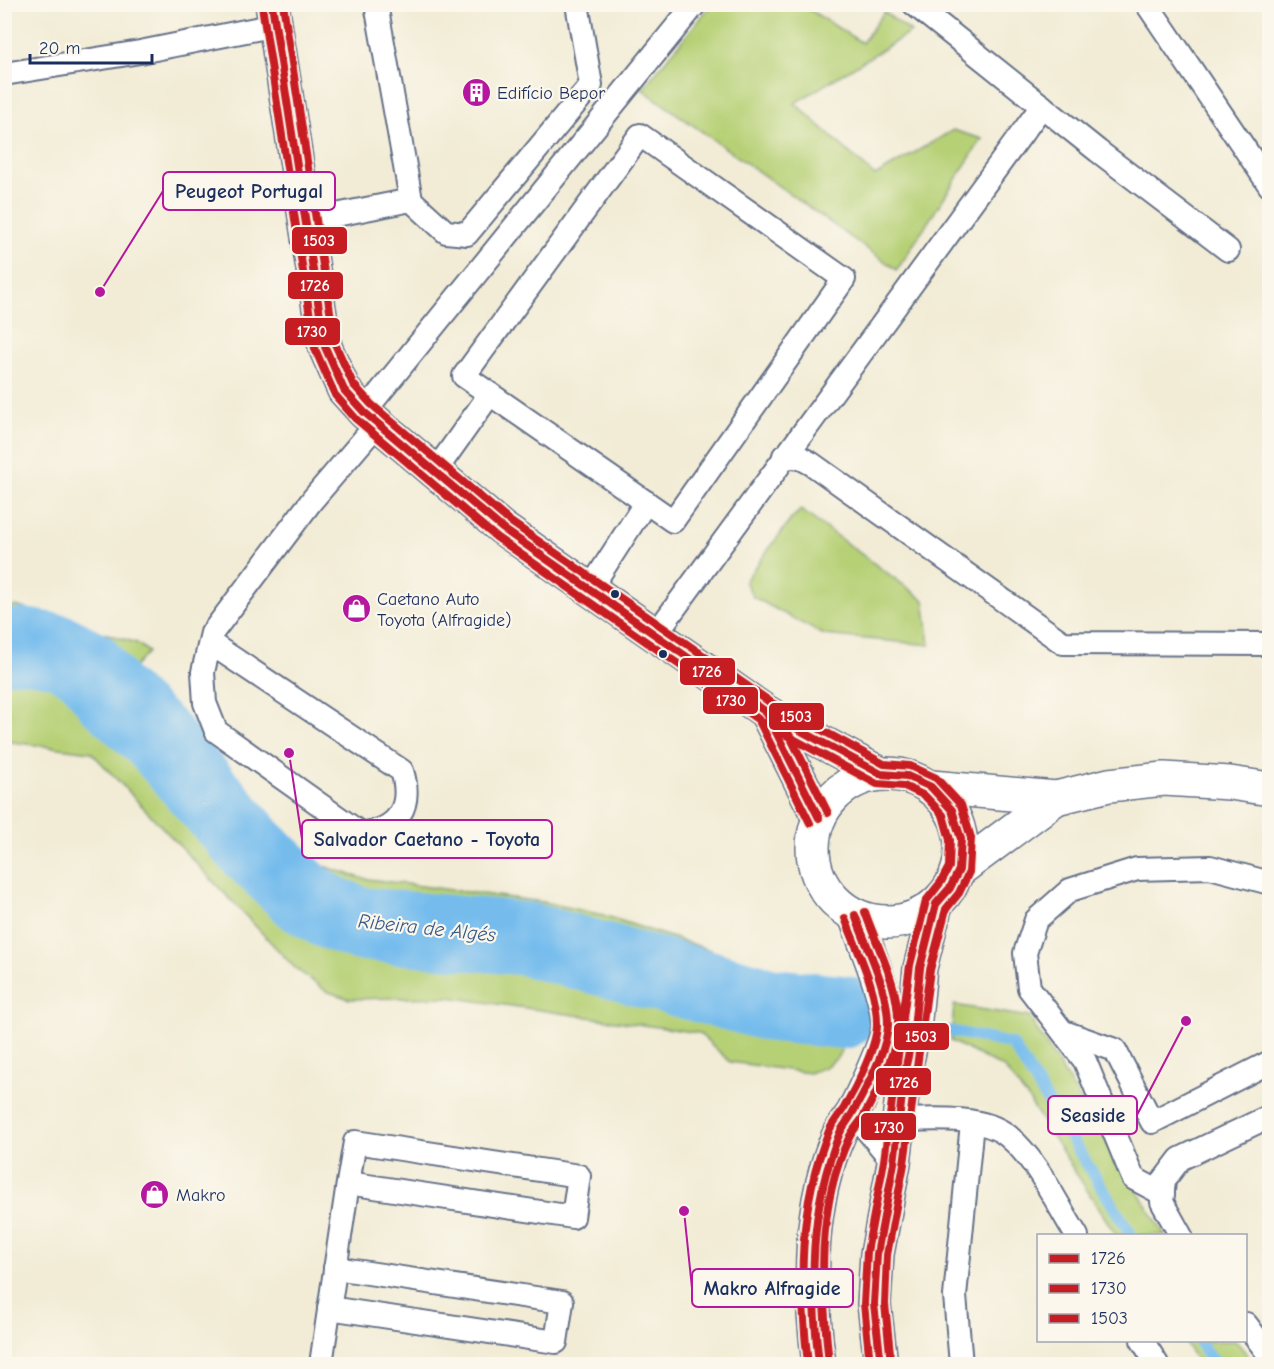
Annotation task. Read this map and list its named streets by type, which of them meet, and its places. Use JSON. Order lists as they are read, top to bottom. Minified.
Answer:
{"water":["Ribeira de Algés"],"places":{"building":["Edifício Bepor"],"other":["Peugeot Portugal","Salvador Caetano - Toyota","Seaside","Makro Alfragide"],"shop":["Caetano Auto Toyota (Alfragide)","Makro"]},"lines":["transit line 1726","transit line 1503","transit line 1730"],"legend":["1726","1730","1503"],"scale_bar":"20 m"}
